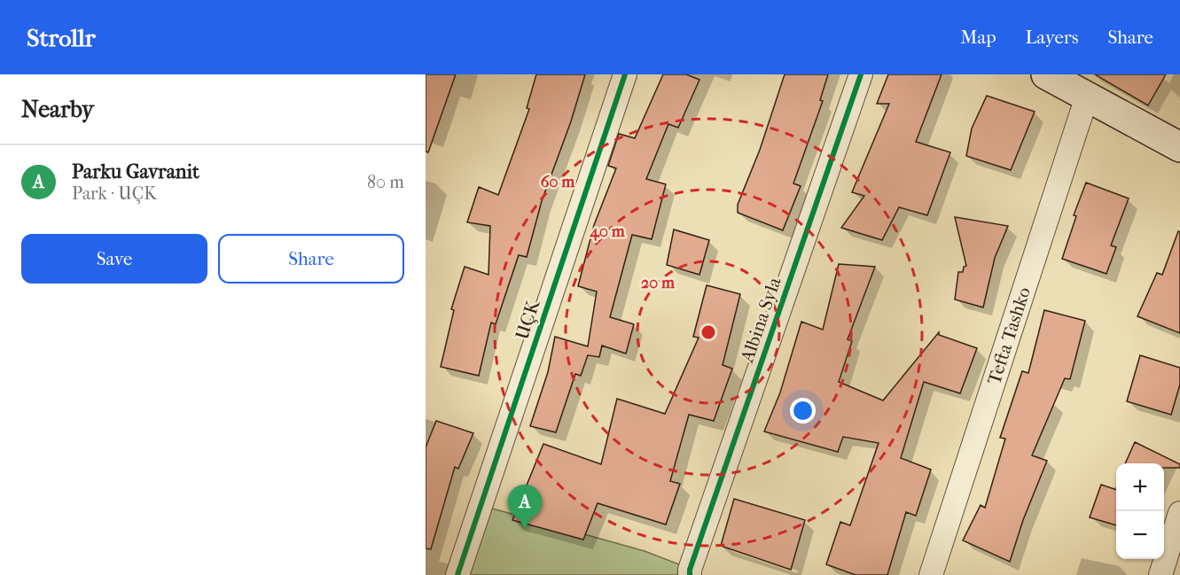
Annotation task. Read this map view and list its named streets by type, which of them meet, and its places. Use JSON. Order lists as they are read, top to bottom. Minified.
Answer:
{"streets":{"street":["UÇK","Albina Syla","Tefta Tashko"]},"page":{"header":"Strollr","nav":["Map","Layers","Share"],"heading":"Nearby","list":[{"mark":"A","name":"Parku Gavranit","note":"Park · UÇK","value":"80 m"}],"buttons":["Save","Share"],"map_buttons":["+","−"],"pins":"A"},"rings":["60 m","40 m","20 m"]}
